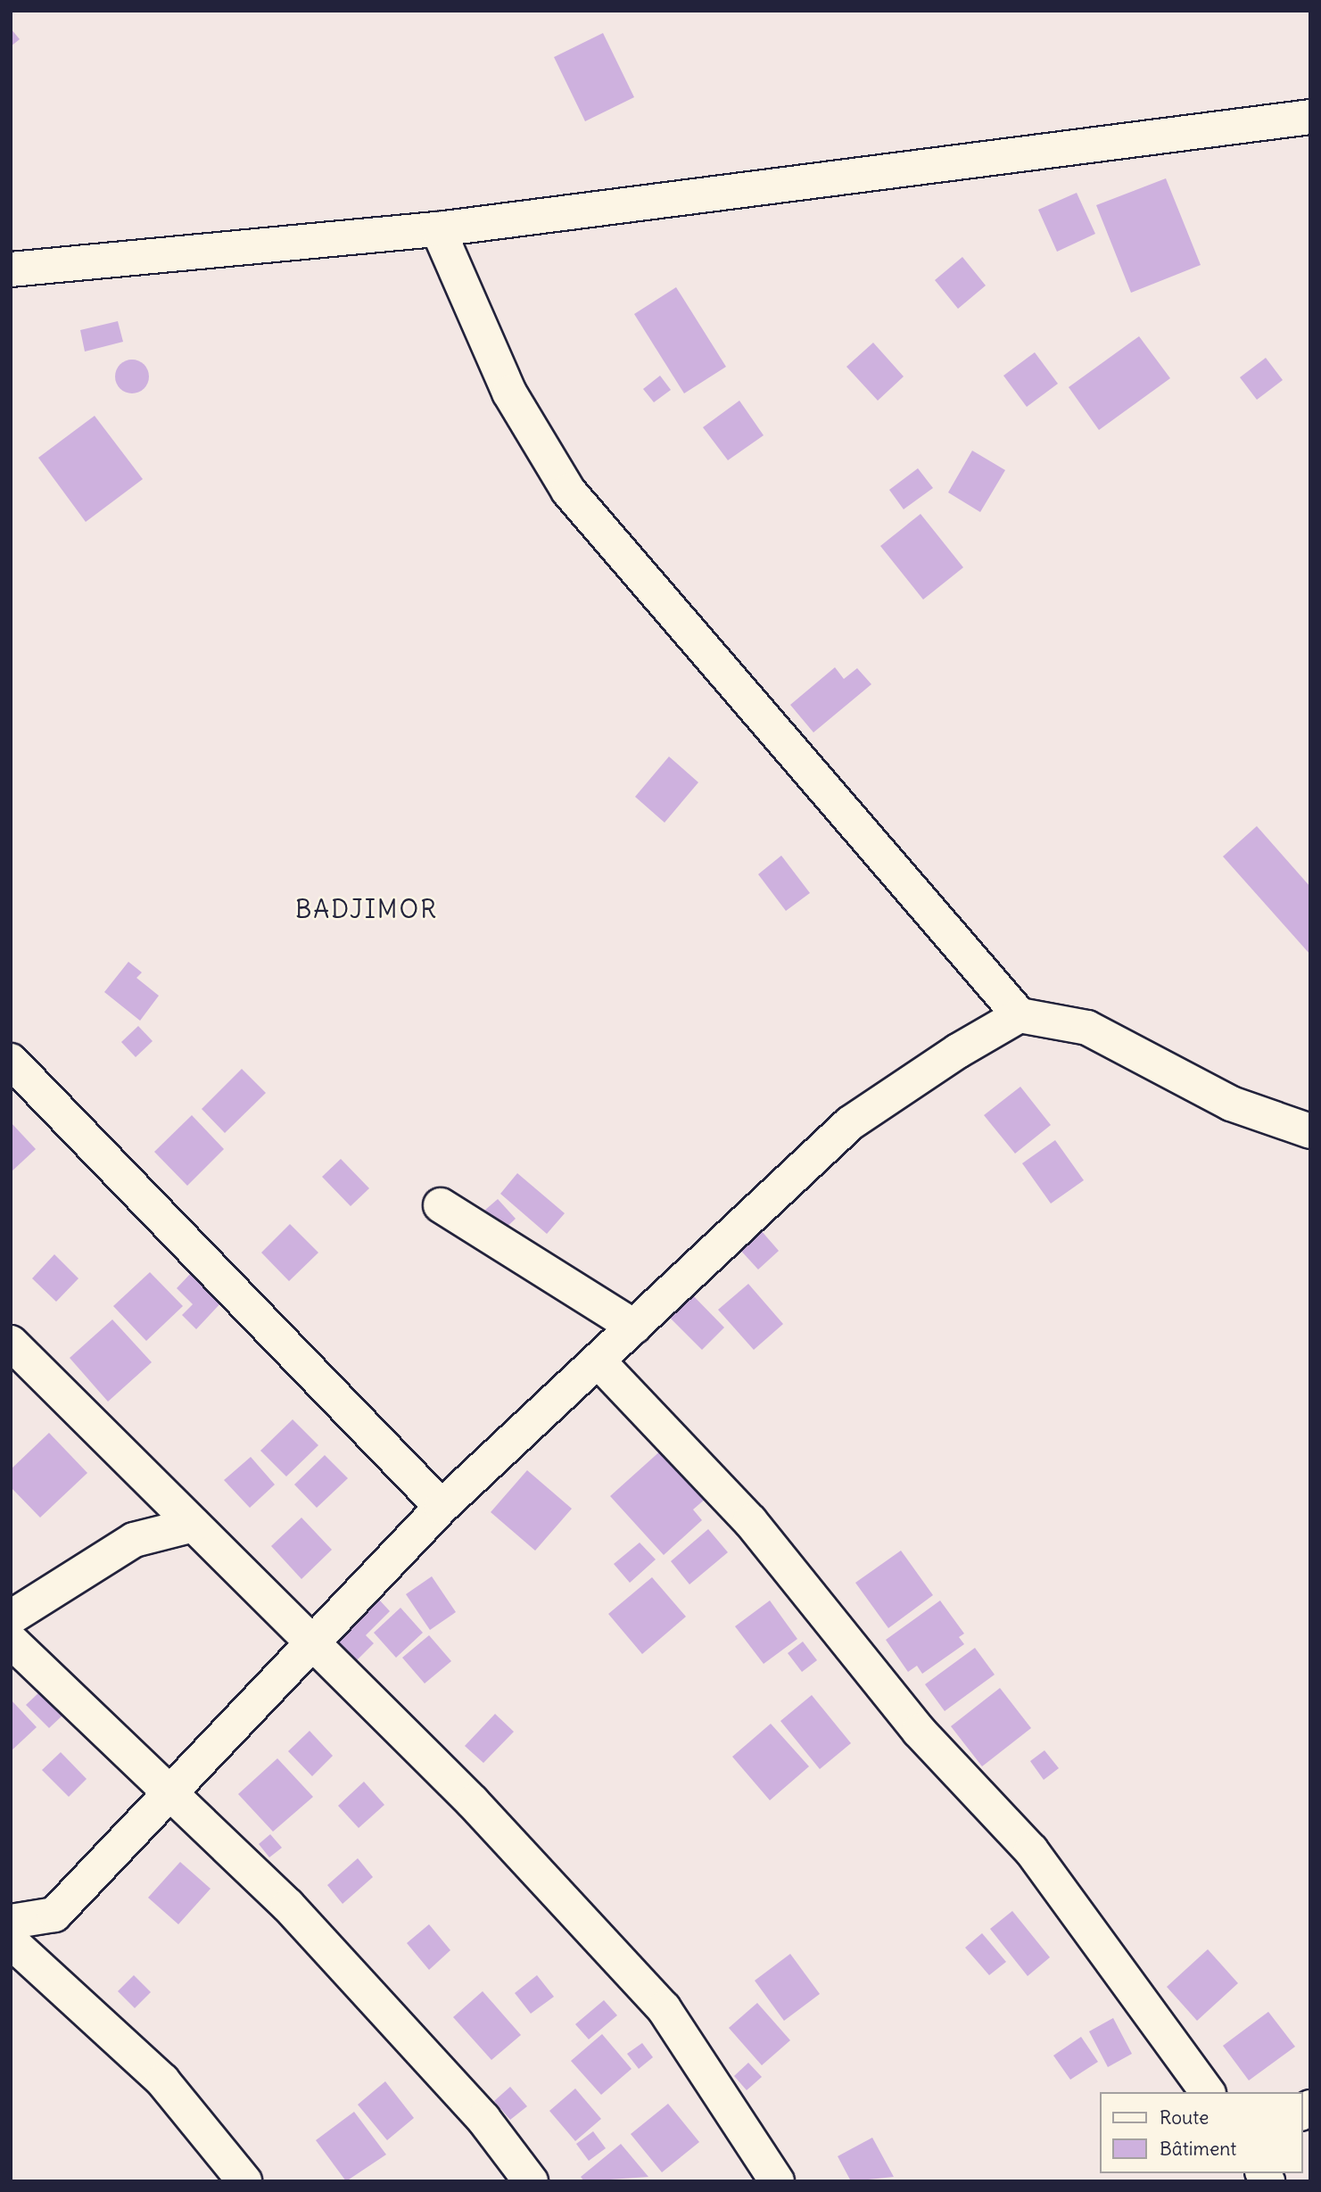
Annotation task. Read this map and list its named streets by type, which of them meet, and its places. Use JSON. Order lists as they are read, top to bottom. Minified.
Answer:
{"districts":["BADJIMOR"],"legend":["Route","Bâtiment"]}
